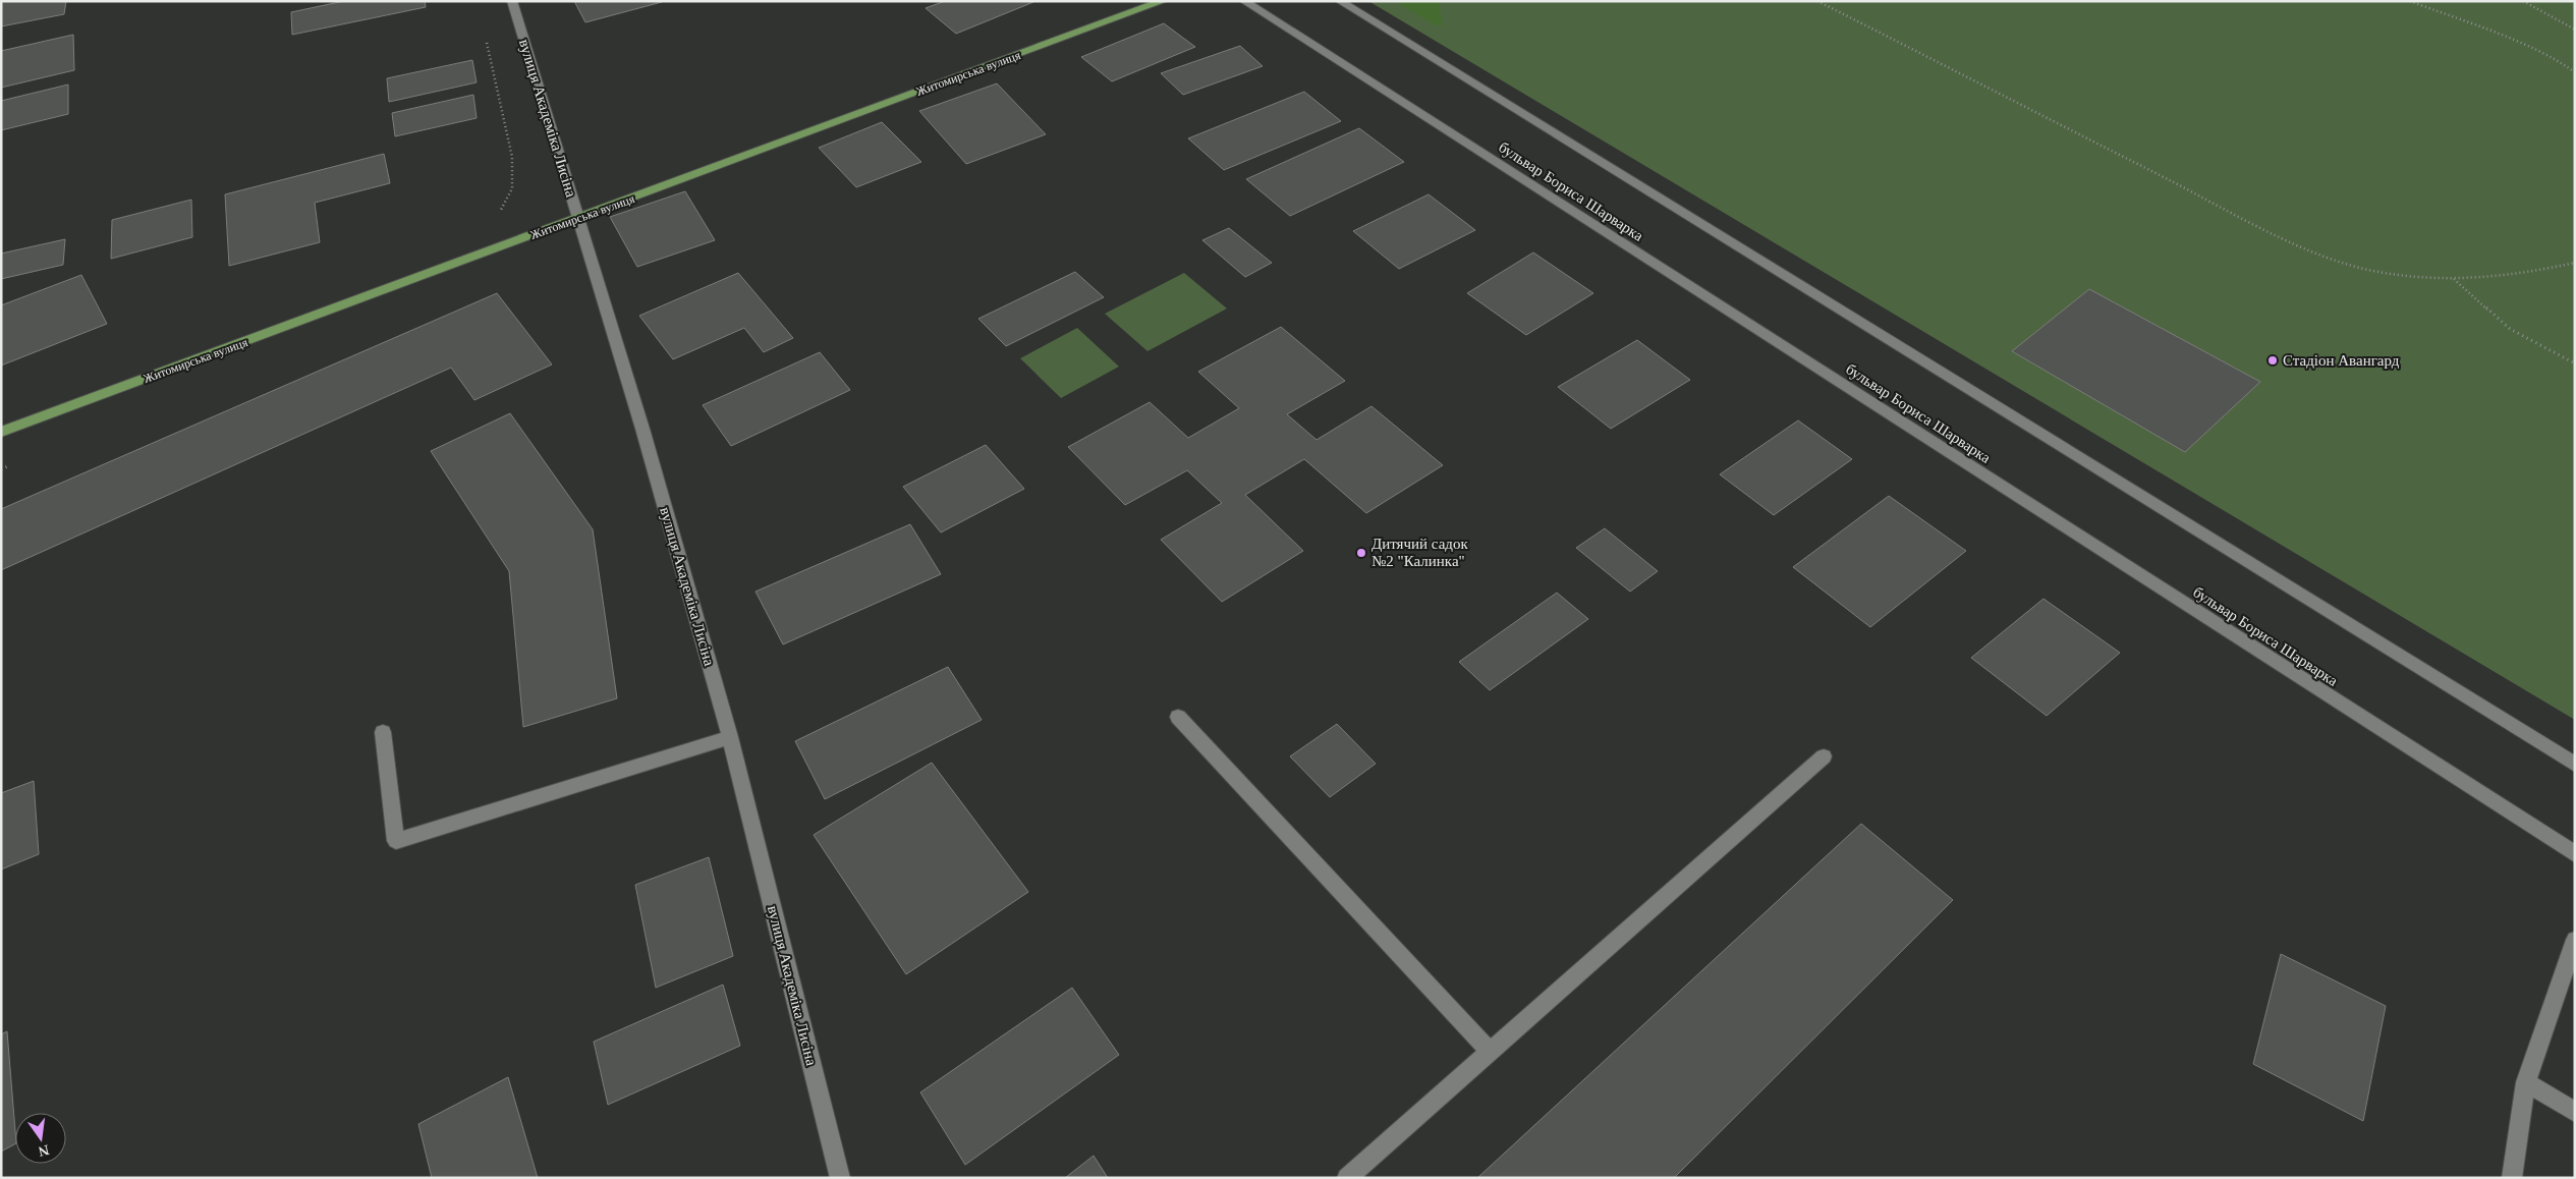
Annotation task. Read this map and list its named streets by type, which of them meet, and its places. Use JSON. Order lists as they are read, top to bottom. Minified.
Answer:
{"streets":{"main road":["Житомирська вулиця"],"street":["вулиця Академіка Лисіна","бульвар Бориса Шарварка"]},"crossings":[["Житомирська вулиця","вулиця Академіка Лисіна"]],"places":["Стадіон Авангард","Дитячий садок №2 \"Калинка\""],"north":"bottom"}
